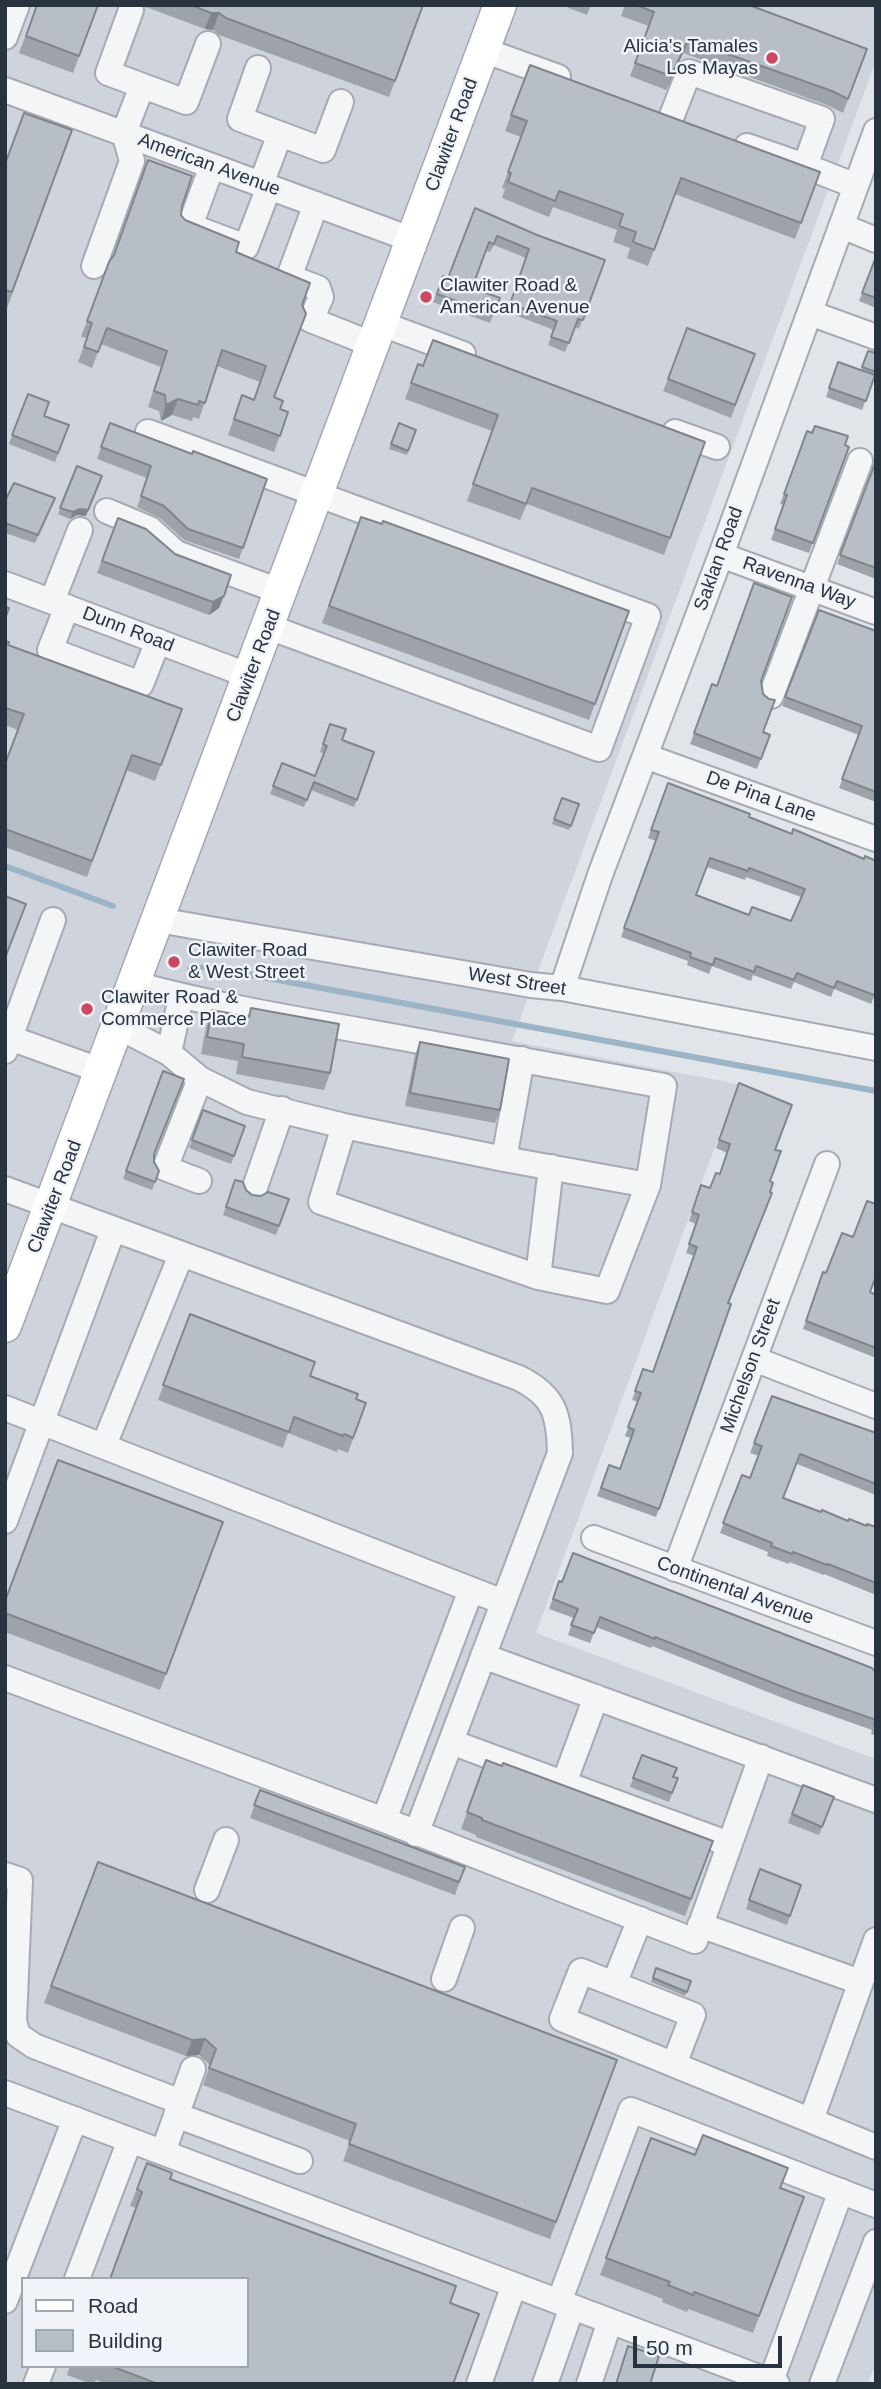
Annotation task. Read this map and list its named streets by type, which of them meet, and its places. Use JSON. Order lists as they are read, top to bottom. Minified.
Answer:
{"streets":{"main road":["Clawiter Road"],"street":["American Avenue","Saklan Road","Ravenna Way","Dunn Road","De Pina Lane","West Street","Michelson Street","Continental Avenue"]},"crossings":[["Clawiter Road","American Avenue"],["Clawiter Road","Dunn Road"],["Clawiter Road","West Street"],["Saklan Road","Ravenna Way"],["Saklan Road","De Pina Lane"],["Saklan Road","West Street"],["Michelson Street","Continental Avenue"]],"places":["Alicia's Tamales Los Mayas","Clawiter Road & American Avenue","Clawiter Road & West Street","Clawiter Road & Commerce Place"],"legend":["Road","Building"],"scale_bar":"50 m"}
